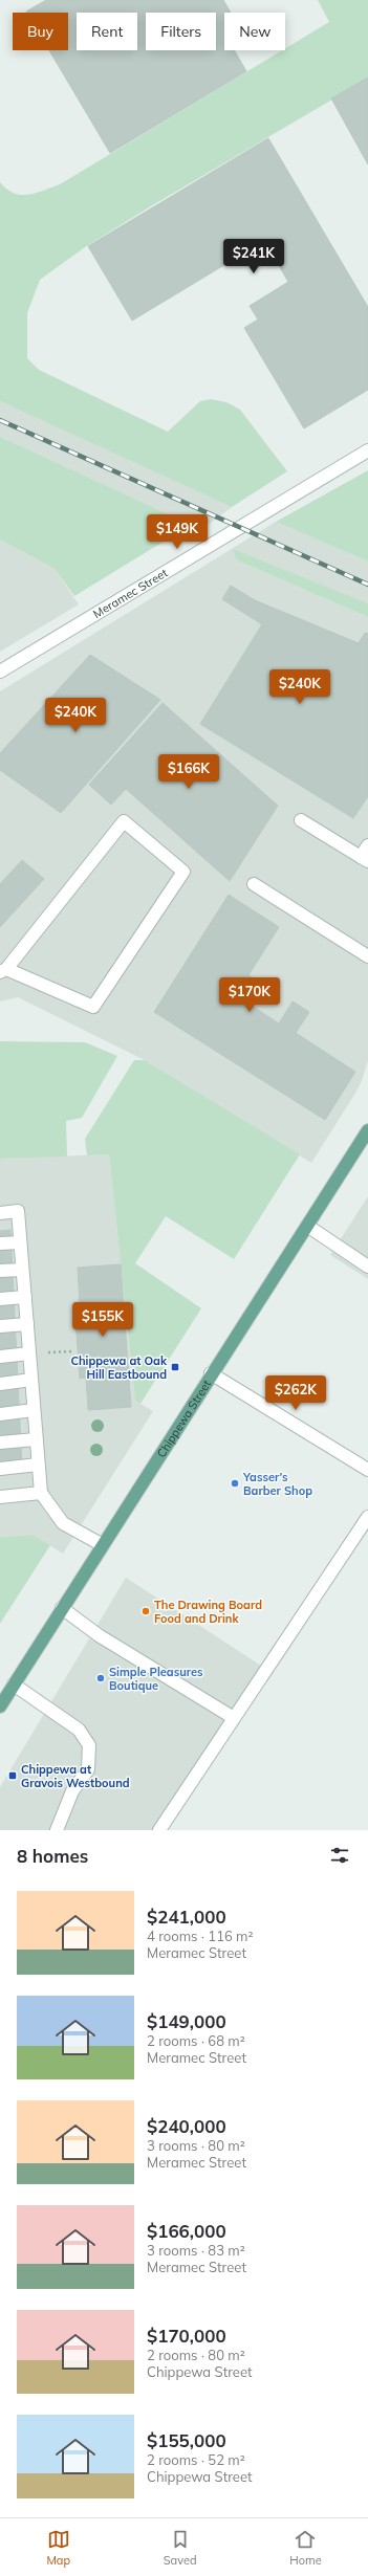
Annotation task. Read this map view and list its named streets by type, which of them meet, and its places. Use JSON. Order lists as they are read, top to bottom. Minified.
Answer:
{"streets":{"main road":["Chippewa Street"],"street":["Meramec Street"]},"places":{"transit":["Chippewa at Oak Hill Eastbound","Chippewa at Gravois Westbound"],"other":["Yasser’s Barber Shop","The Drawing Board Food and Drink","Simple Pleasures Boutique"]},"page":{"chip":["Buy","Rent","Filters","New"],"price":["$241K","$149K","$240K","$240K","$166K","$170K","$155K","$262K"],"heading":"8 homes","list":[{"name":"$241,000","note":"4 rooms · 116 m² · Meramec Street"},{"name":"$149,000","note":"2 rooms · 68 m² · Meramec Street"},{"name":"$240,000","note":"3 rooms · 80 m² · Meramec Street"},{"name":"$166,000","note":"3 rooms · 83 m² · Meramec Street"},{"name":"$170,000","note":"2 rooms · 80 m² · Chippewa Street"},{"name":"$155,000","note":"2 rooms · 52 m² · Chippewa Street"}],"tabs":["Map","Saved","Home"]}}
